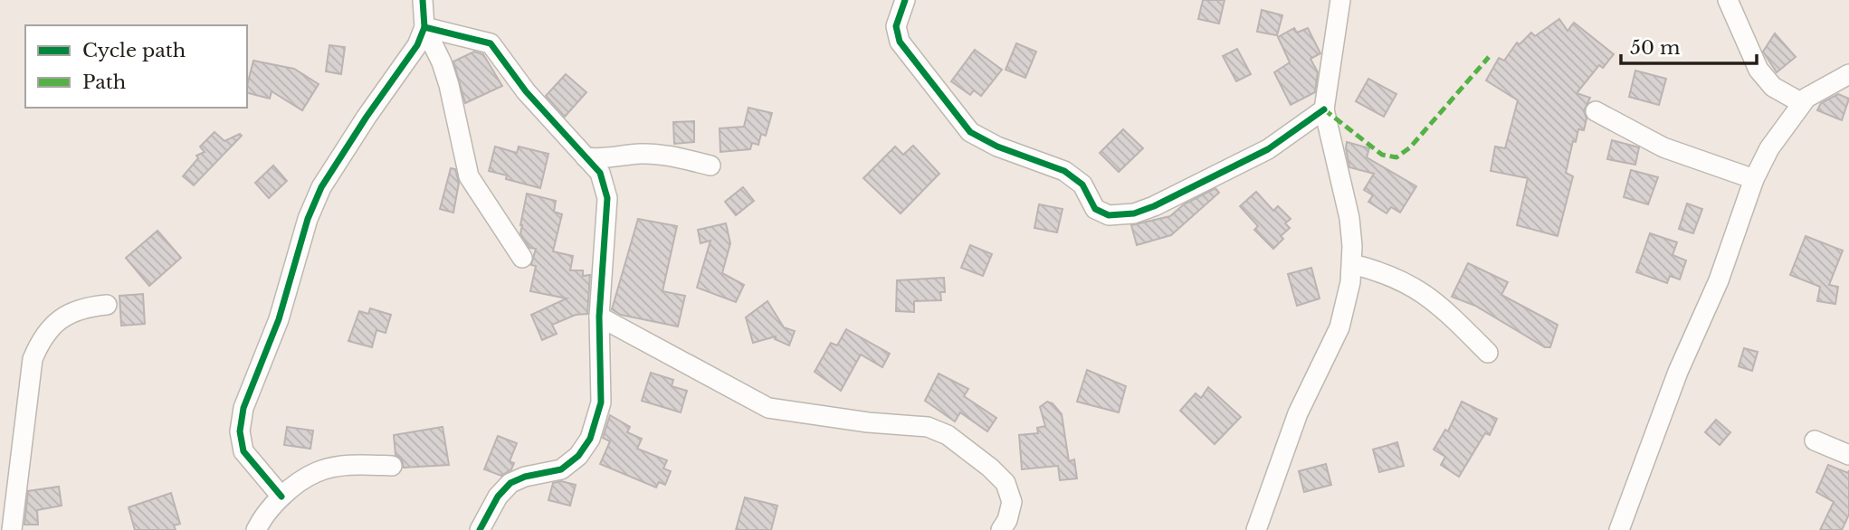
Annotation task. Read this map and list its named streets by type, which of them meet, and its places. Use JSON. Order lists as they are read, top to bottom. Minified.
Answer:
{"legend":["Cycle path","Path"],"scale_bar":"50 m"}
